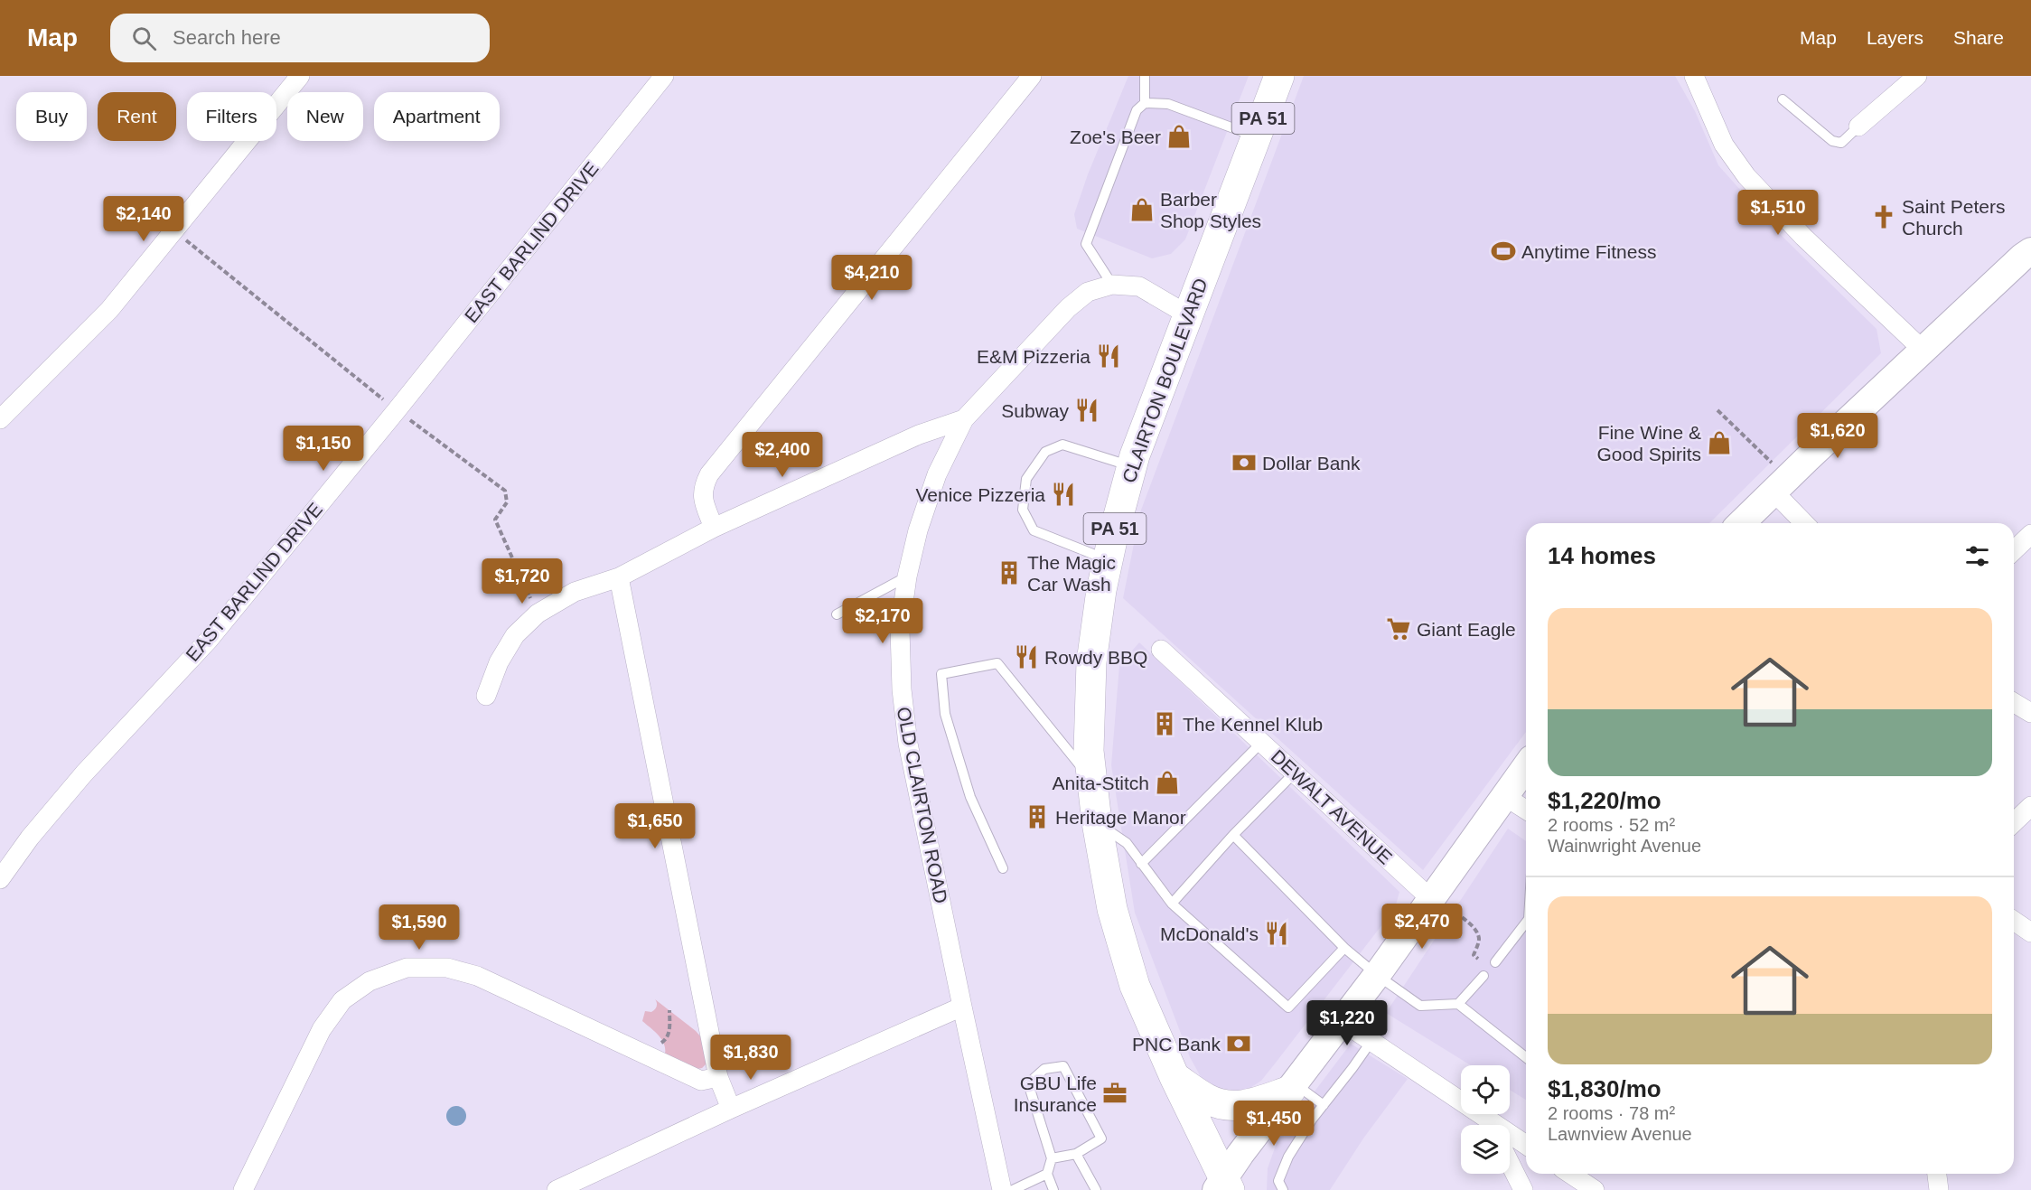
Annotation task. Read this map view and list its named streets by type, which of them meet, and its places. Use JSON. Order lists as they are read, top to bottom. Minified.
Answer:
{"streets":{"highway":["PA 51","CLAIRTON BOULEVARD"],"street":["EAST BARLIND DRIVE","OLD CLAIRTON ROAD","DEWALT AVENUE"]},"crossings":[["CLAIRTON BOULEVARD","OLD CLAIRTON ROAD"]],"places":{"shop":["Zoe's Beer","Barber Shop Styles","Fine Wine & Good Spirits","Anita-Stitch"],"church":["Saint Peters Church"],"sports":["Anytime Fitness"],"restaurant":["E&M Pizzeria","Subway","Venice Pizzeria","Rowdy BBQ","McDonald's"],"bank":["Dollar Bank","PNC Bank"],"building":["The Magic Car Wash","The Kennel Klub","Heritage Manor"],"supermarket":["Giant Eagle"],"office":["GBU Life Insurance"]},"page":{"header":"Map","search":"Search here","nav":["Map","Layers","Share"],"chip":["Buy","Rent","Filters","New","Apartment"],"price":["$1,510","$2,140","$4,210","$1,620","$1,150","$2,400","$1,720","$2,170","$1,650","$2,470","$1,590","$1,220","$1,830","$1,450"],"heading":"14 homes","list":[{"name":"$1,220/mo","note":"2 rooms · 52 m² · Wainwright Avenue"},{"name":"$1,830/mo","note":"2 rooms · 78 m² · Lawnview Avenue"}]}}
